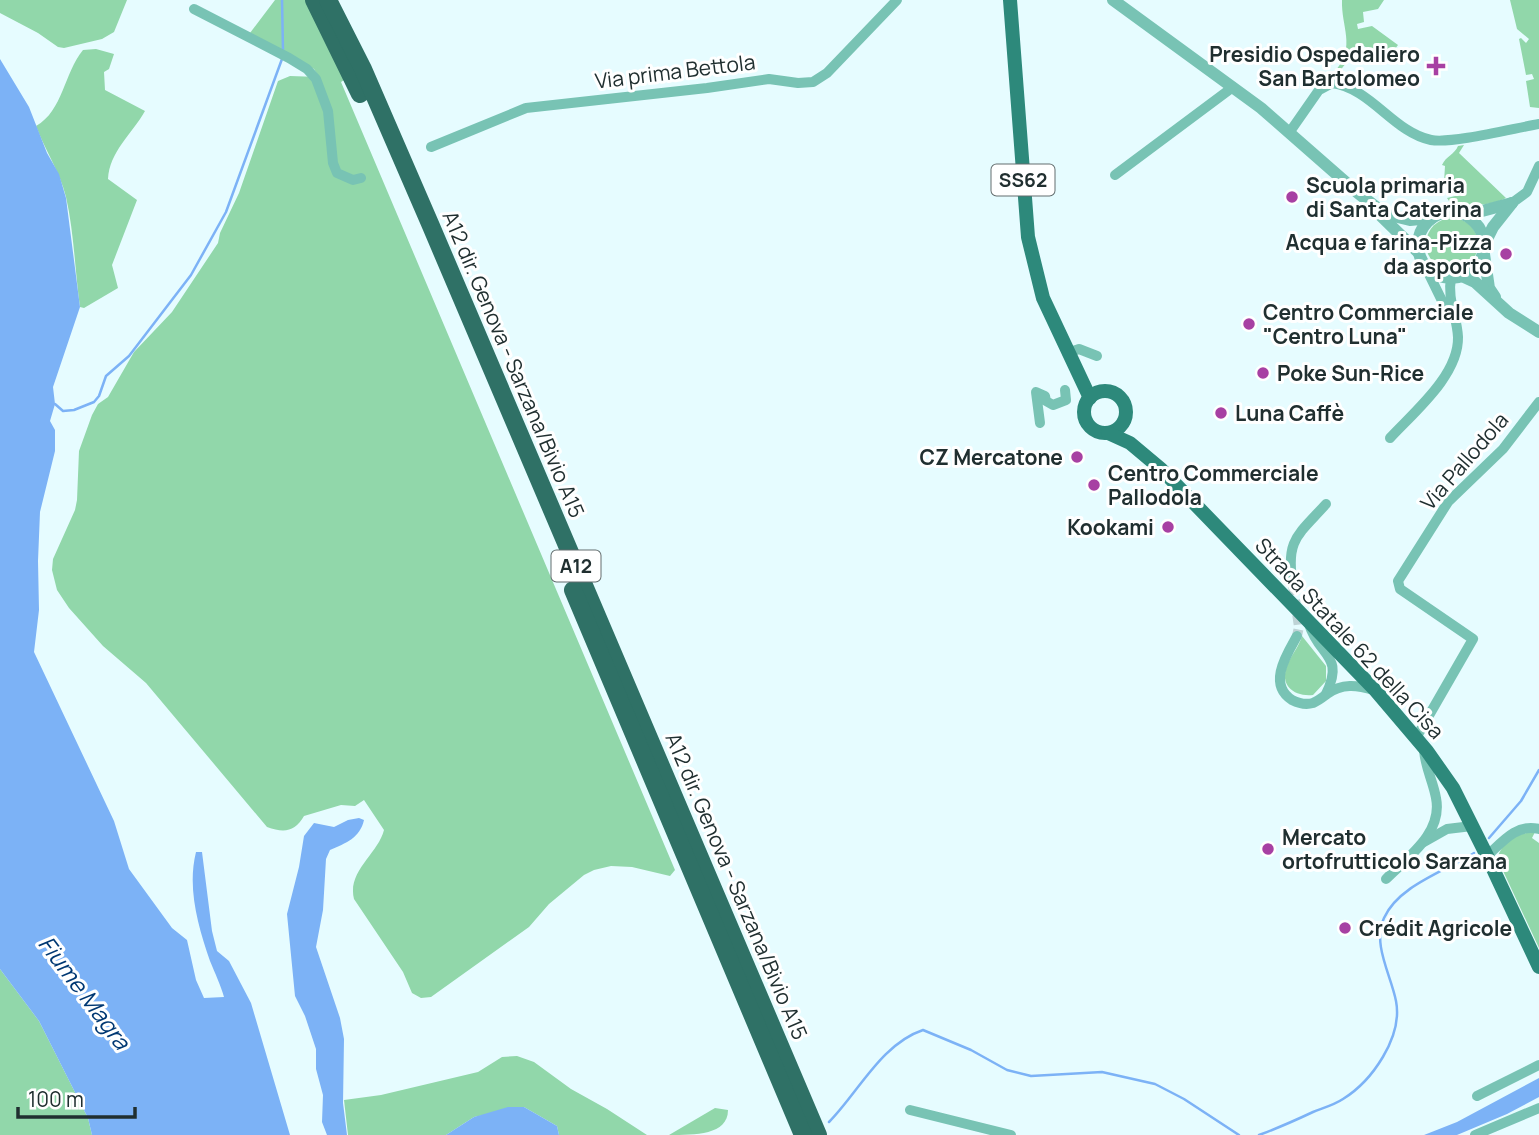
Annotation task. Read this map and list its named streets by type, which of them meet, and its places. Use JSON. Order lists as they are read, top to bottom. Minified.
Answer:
{"streets":{"highway":["A12 dir. Genova - Sarzana/Bivio A15","A12"],"main road":["SS62","Strada Statale 62 della Cisa"],"street":["Via prima Bettola","Via Pallodola"]},"crossings":[["Via Pallodola","Strada Statale 62 della Cisa"]],"water":["Fiume Magra"],"places":{"health":["Presidio Ospedaliero San Bartolomeo"],"other":["Scuola primaria di Santa Caterina","Acqua e farina-Pizza da asporto","Centro Commerciale \"Centro Luna\"","Poke Sun-Rice","Luna Caffè","CZ Mercatone","Centro Commerciale Pallodola","Kookami","Mercato ortofrutticolo Sarzana","Crédit Agricole"]},"scale_bar":"100 m"}
